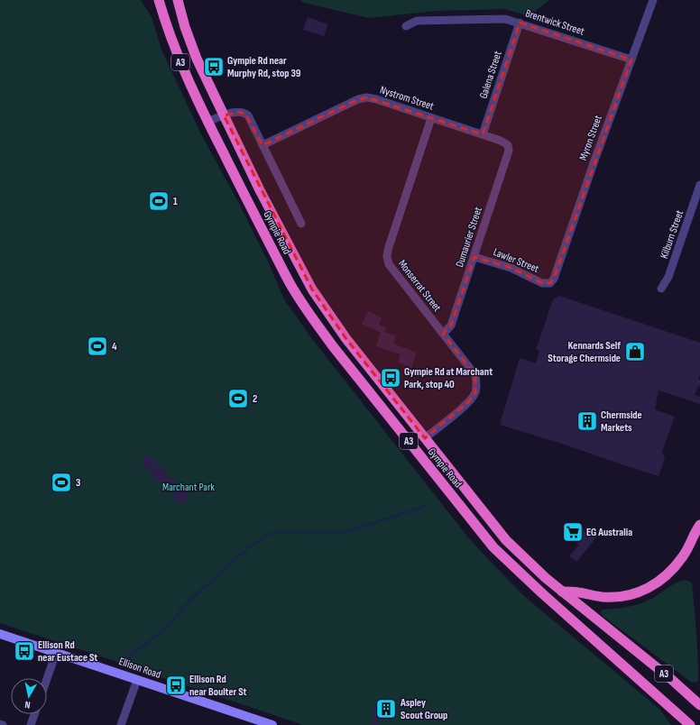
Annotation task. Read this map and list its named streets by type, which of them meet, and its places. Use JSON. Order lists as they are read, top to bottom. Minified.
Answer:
{"streets":{"highway":["A3","Gympie Road"],"main road":["Ellison Road"],"street":["Brentwick Street","Galena Street","Nystrom Street","Myron Street","Kilburn Street","Dumaurier Street","Lawler Street","Monserrat Street"]},"crossings":[["Brentwick Street","Galena Street"],["Brentwick Street","Myron Street"],["Galena Street","Nystrom Street"],["Nystrom Street","Dumaurier Street"],["Nystrom Street","Monserrat Street"],["Myron Street","Lawler Street"],["Gympie Road","Monserrat Street"],["Dumaurier Street","Lawler Street"],["Dumaurier Street","Monserrat Street"]],"parks":["Marchant Park"],"places":{"bus stop":["Gympie Rd near Murphy Rd, stop 39","Gympie Rd at Marchant Park, stop 40","Ellison Rd near Eustace St","Ellison Rd near Boulter St"],"sports":["1","4","2","3"],"shop":["Kennards Self Storage Chermside"],"building":["Chermside Markets","Aspley Scout Group"],"supermarket":["EG Australia"]},"north":"bottom"}
